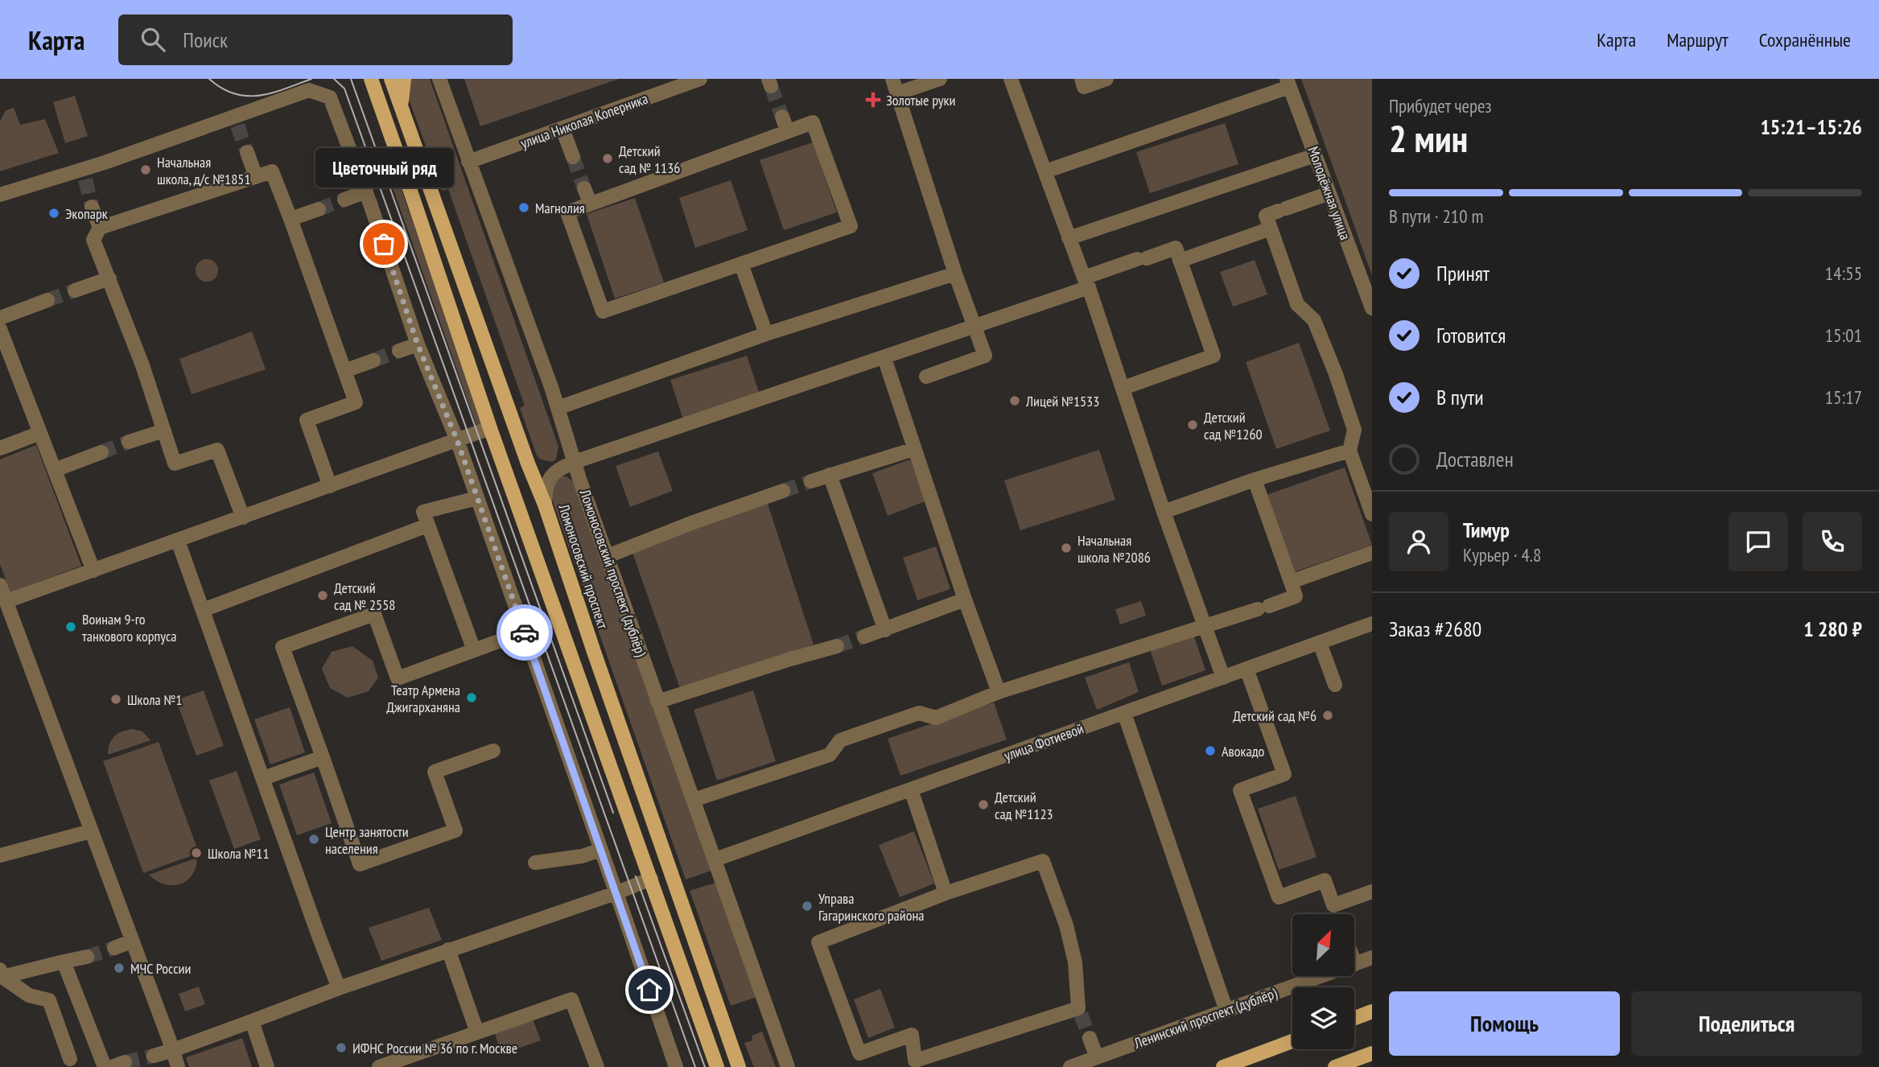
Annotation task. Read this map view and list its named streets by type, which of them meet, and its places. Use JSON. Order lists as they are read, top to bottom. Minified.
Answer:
{"streets":{"main road":["Ломоносовский проспект"],"street":["улица Николая Коперника","Молодёжная улица","Ломоносовский проспект (дублёр)","улица Фотиевой","Ленинский проспект (дублёр)"]},"crossings":[["улица Николая Коперника","Ломоносовский проспект (дублёр)"],["Ломоносовский проспект (дублёр)","улица Фотиевой"]],"places":{"health":["Золотые руки"],"other":["Детский сад № 1136","Начальная школа, д/с №1851","Магнолия","Экопарк","Цветочный ряд","Лицей №1533","Детский сад №1260","Начальная школа №2086","Детский сад № 2558","Воинам 9-го танкового корпуса","Театр Армена Джигарханяна","Школа №1","Детский сад №6","Авокадо","Детский сад №1123","Центр занятости населения","Школа №11","Управа Гагаринского района","МЧС России","ИФНС России № 36 по г. Москве"]},"north":"top right","page":{"header":"Карта","search":"Поиск","nav":["Карта","Маршрут","Сохранённые"],"heading":["2 мин","Прибудет через","15:21–15:26"],"panel":["Тимур","Курьер · 4.8","Заказ #2680","1 280 ₽"],"bubble":"Цветочный ряд","bar":"В пути · 210 m","list":[["Принят","14:55"],["Готовится","15:01"],["В пути","15:17"],"Доставлен"],"buttons":["Помощь","Поделиться"]}}
